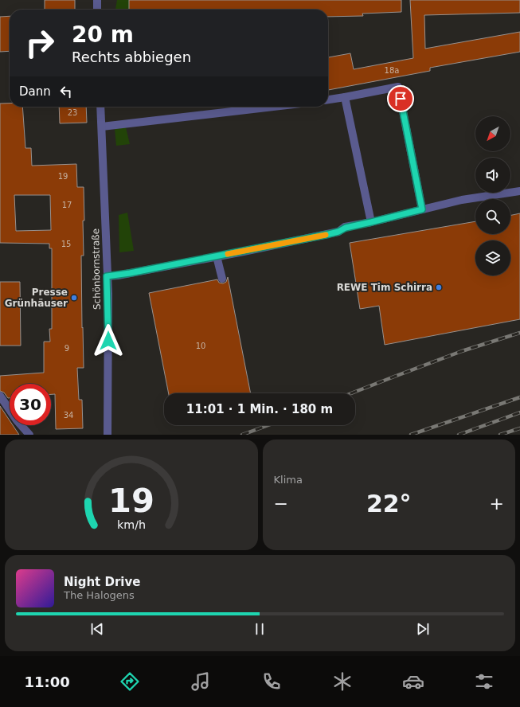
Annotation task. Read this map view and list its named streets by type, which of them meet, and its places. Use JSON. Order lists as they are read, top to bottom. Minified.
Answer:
{"streets":{"street":["Schönbornstraße"]},"places":["REWE Tim Schirra","Presse Grünhäuser"],"house_numbers":["18a","23","19","17","15","10","9","34"],"north":"bottom left","page":{"turn":["20 m","Rechts abbiegen"],"then":"Dann","limit":"30","trip":"11:01 · 1 Min. · 180 m","tile":"Klima","heat":["−","22°","+"],"song":["Night Drive","The Halogens"],"tabs":"11:00","gauge":["19","km/h"]}}
